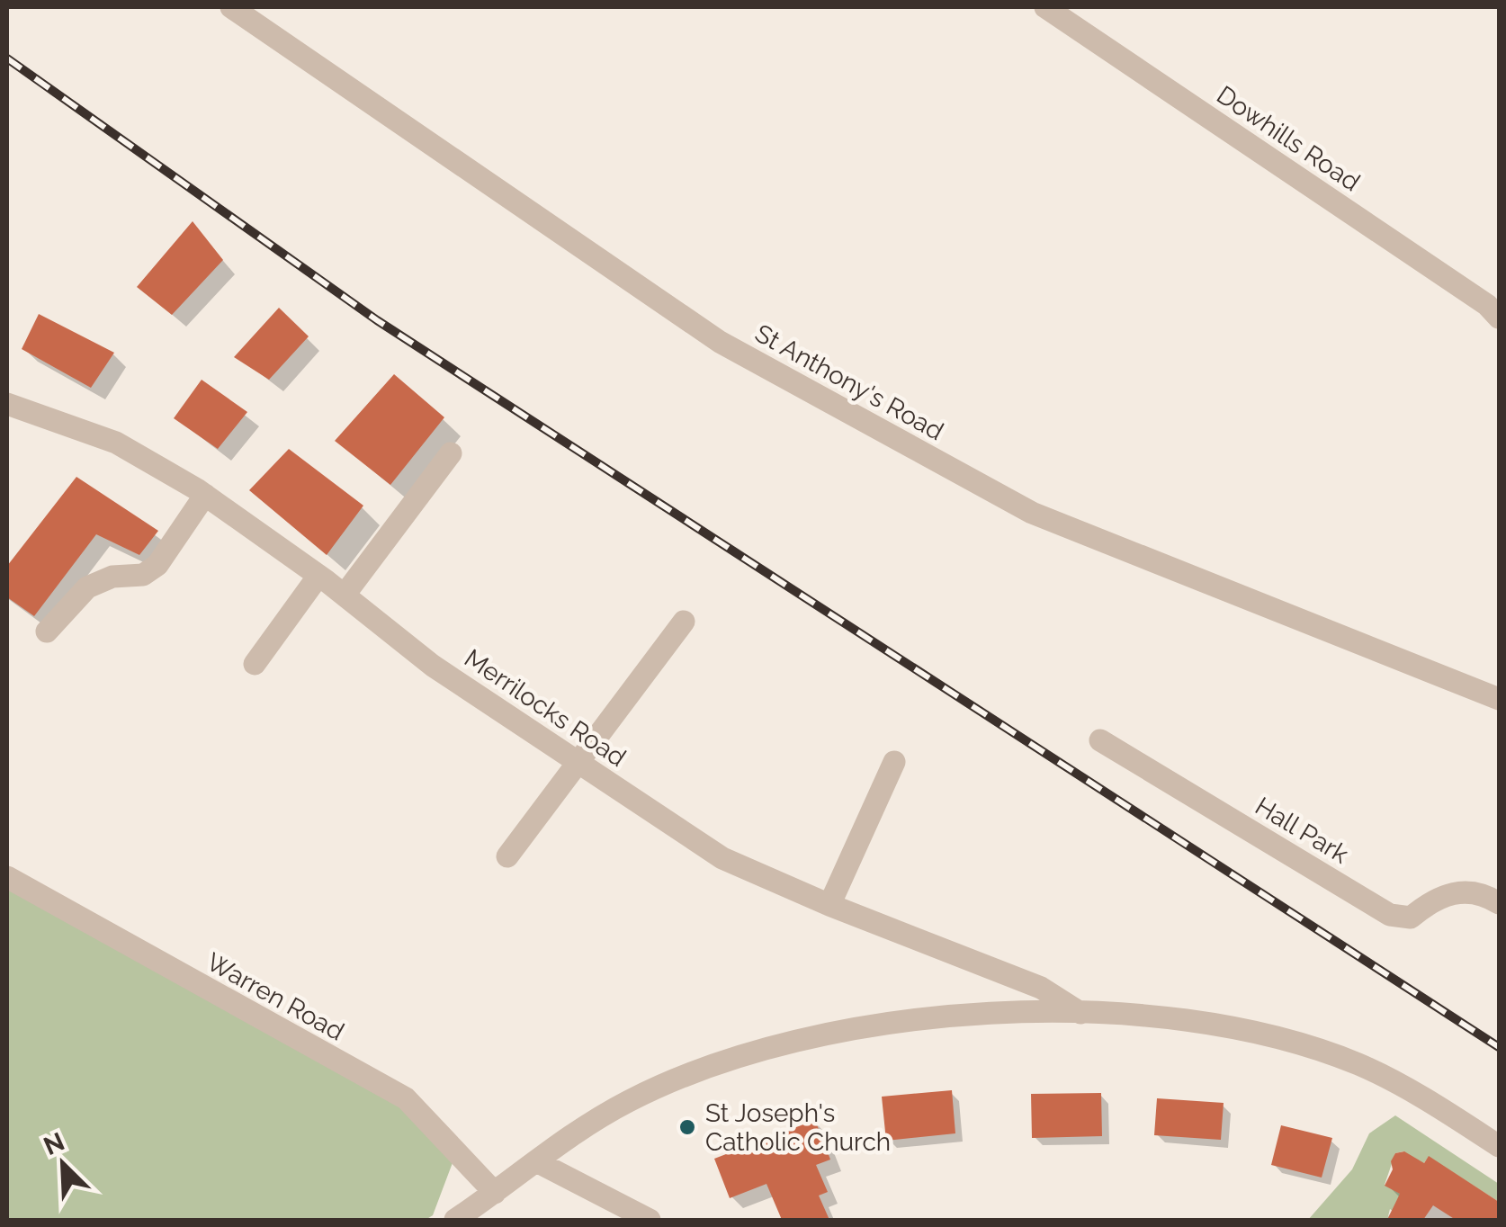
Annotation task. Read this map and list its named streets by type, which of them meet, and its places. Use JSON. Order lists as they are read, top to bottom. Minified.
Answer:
{"streets":{"street":["Dowhills Road","St Anthony's Road","Merrilocks Road","Hall Park","Warren Road"]},"places":["St Joseph's Catholic Church"],"north":"top left"}
